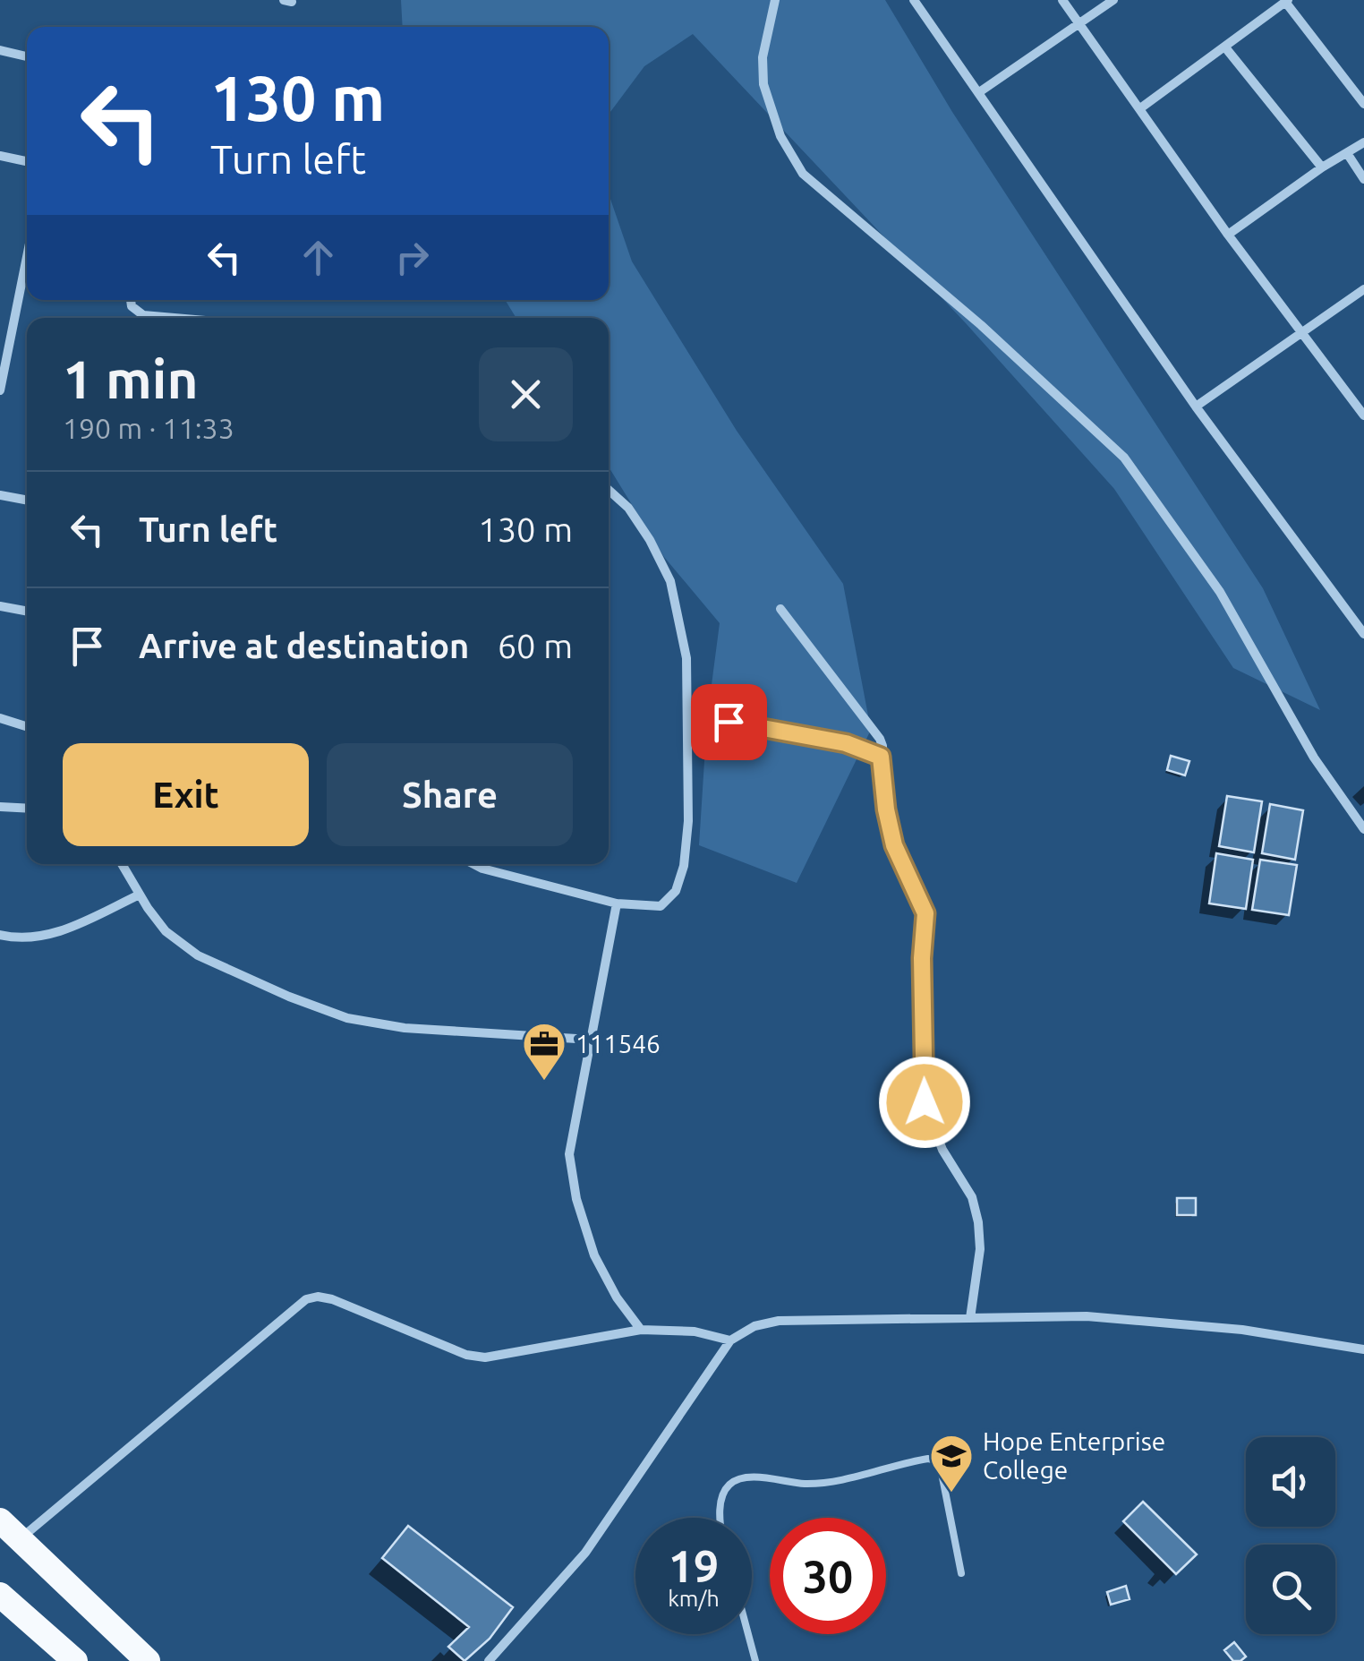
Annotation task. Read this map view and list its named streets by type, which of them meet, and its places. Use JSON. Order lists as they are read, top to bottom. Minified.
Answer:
{"places":{"office":["111546"],"school or university":["Hope Enterprise College"]},"page":{"turn":["130 m","Turn left"],"heading":["1 min","190 m · 11:33"],"list":[{"name":"Turn left","value":"130 m"},{"name":"Arrive at destination","value":"60 m"}],"buttons":["Exit","Share"],"speed":"19 km/h","limit":"30"}}
